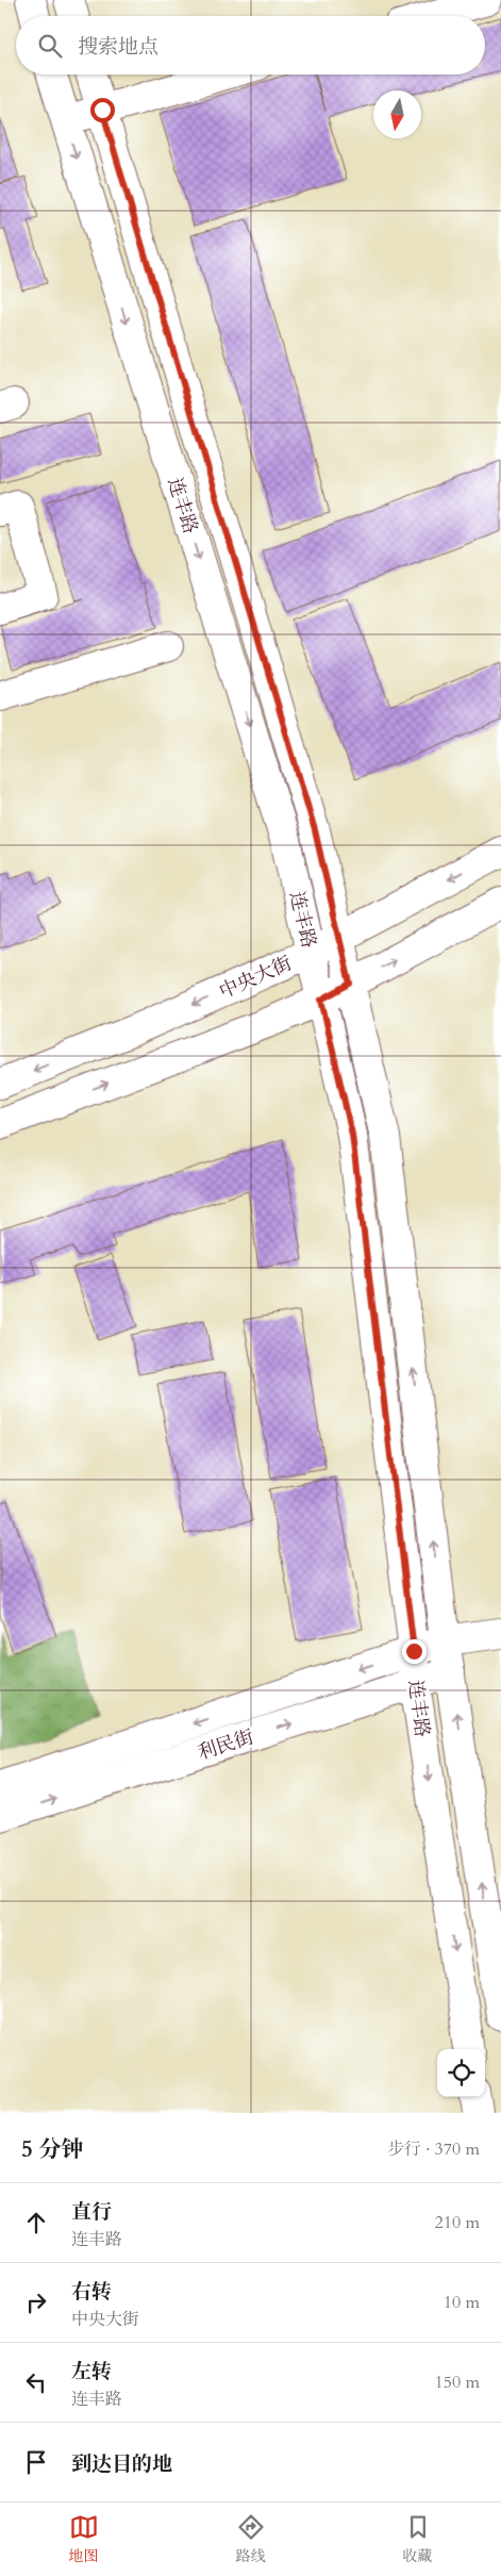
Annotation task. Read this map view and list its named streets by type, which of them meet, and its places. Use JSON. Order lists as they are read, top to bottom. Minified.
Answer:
{"streets":{"street":["连丰路","中央大街","利民街"]},"crossings":[["连丰路","中央大街"],["连丰路","利民街"]],"north":"bottom","page":{"search":"搜索地点","heading":["5 分钟","步行 · 370 m"],"list":[["直行","连丰路","210 m"],["右转","中央大街","10 m"],["左转","连丰路","150 m"],"到达目的地"],"nav":["地图","路线","收藏"]}}
